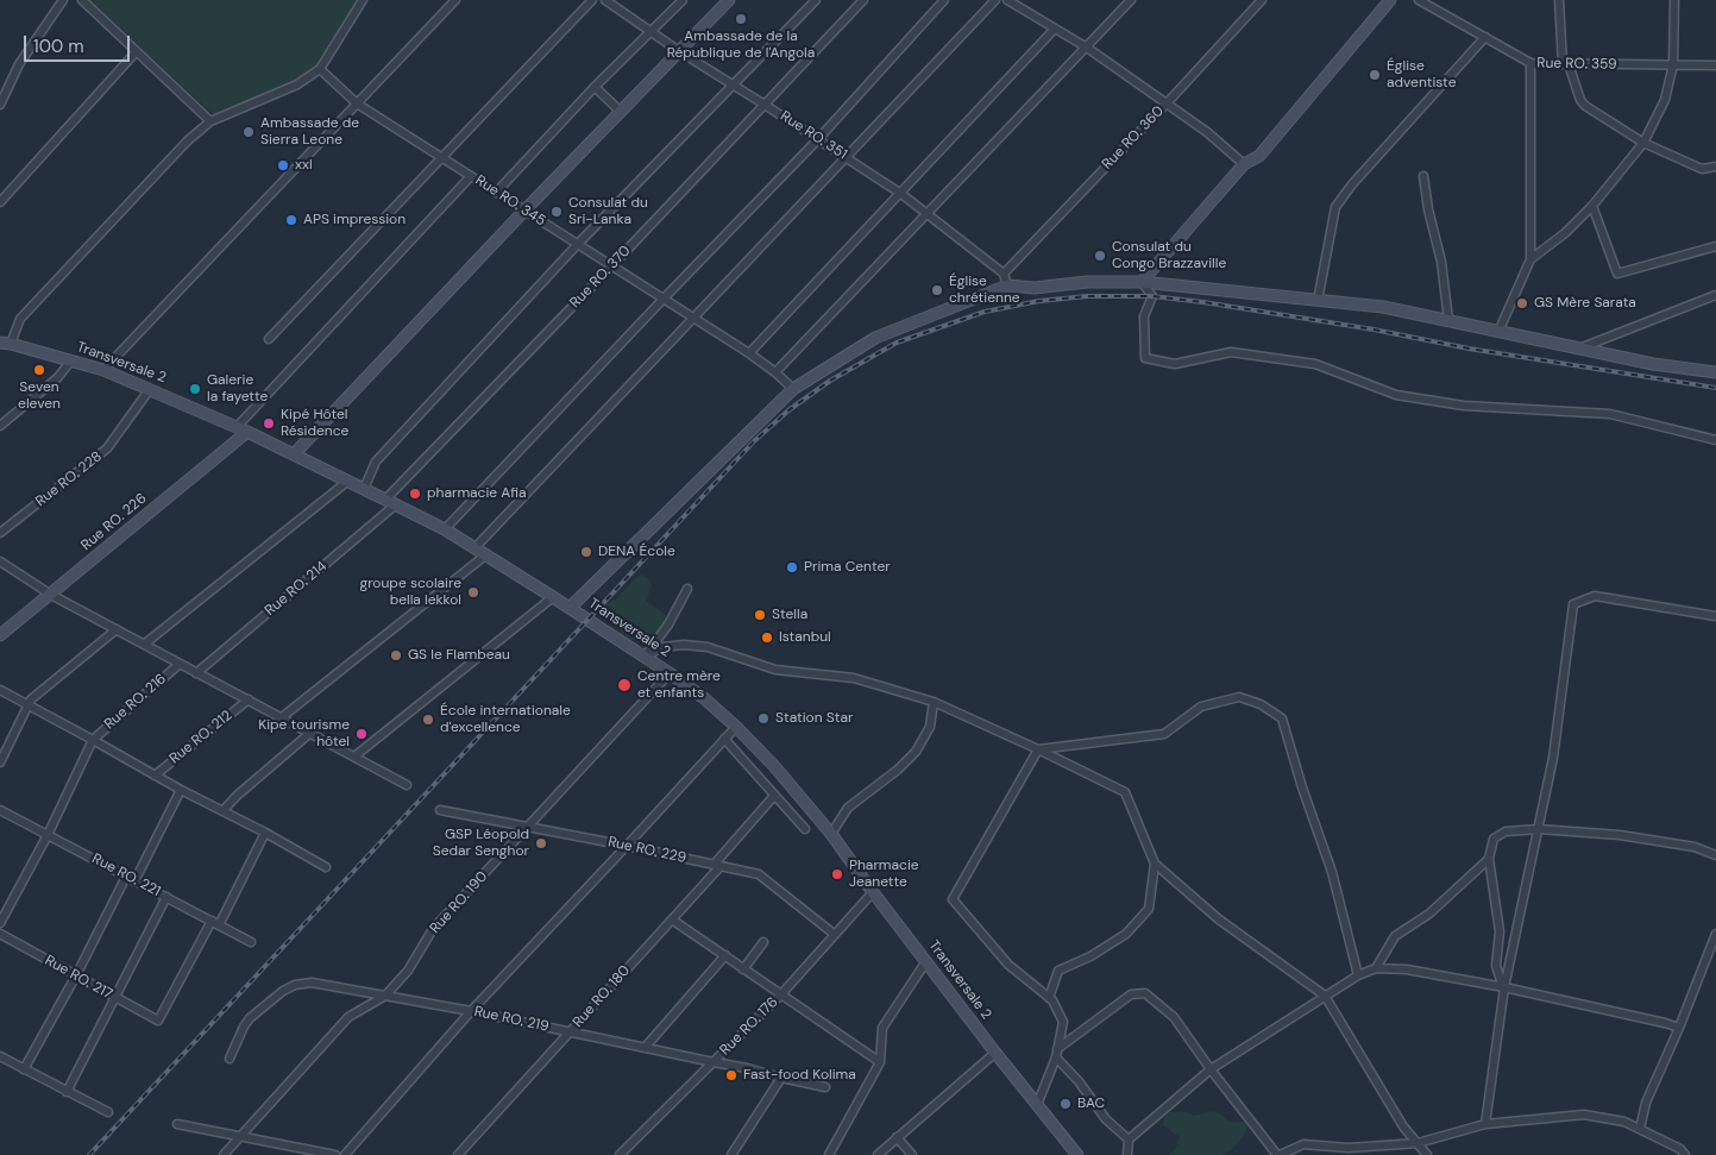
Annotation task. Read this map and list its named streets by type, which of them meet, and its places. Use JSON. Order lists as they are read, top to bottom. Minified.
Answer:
{"streets":{"street":["Rue RO. 359","Rue RO. 351","Rue RO. 360","Rue RO. 345","Rue RO. 370","Transversale 2","Rue RO. 228","Rue RO. 226","Rue RO. 214","Rue RO. 216","Rue RO. 212","Rue RO. 229","Rue RO. 221","Rue RO. 190","Rue RO. 217","Rue RO. 180","Rue RO. 219","Rue RO. 176"]},"crossings":[["Rue RO. 351","Rue RO. 360"],["Rue RO. 351","Rue RO. 370"],["Rue RO. 345","Rue RO. 370"],["Rue RO. 370","Transversale 2"],["Transversale 2","Rue RO. 228"],["Transversale 2","Rue RO. 226"],["Transversale 2","Rue RO. 214"],["Transversale 2","Rue RO. 190"],["Transversale 2","Rue RO. 176"],["Rue RO. 229","Rue RO. 190"],["Rue RO. 229","Rue RO. 180"],["Rue RO. 229","Rue RO. 176"],["Rue RO. 221","Rue RO. 217"],["Rue RO. 190","Rue RO. 219"],["Rue RO. 180","Rue RO. 219"],["Rue RO. 219","Rue RO. 176"]],"places":["Ambassade de la République de l'Angola","Église adventiste","Ambassade de Sierra Leone","xxl","Consulat du Sri-Lanka","APS impression","Consulat du Congo Brazzaville","Église chrétienne","GS Mère Sarata","Seven eleven","Galerie la fayette","Kipé Hôtel Résidence","pharmacie Afia","DENA École","Prima Center","groupe scolaire bella lekkol","Stella","Istanbul","GS le Flambeau","Centre mère et enfants","Station Star","École internationale d'excellence","Kipe tourisme hôtel","GSP Léopold Sedar Senghor","Pharmacie Jeanette","Fast-food Kolima","BAC"],"scale_bar":"100 m"}
